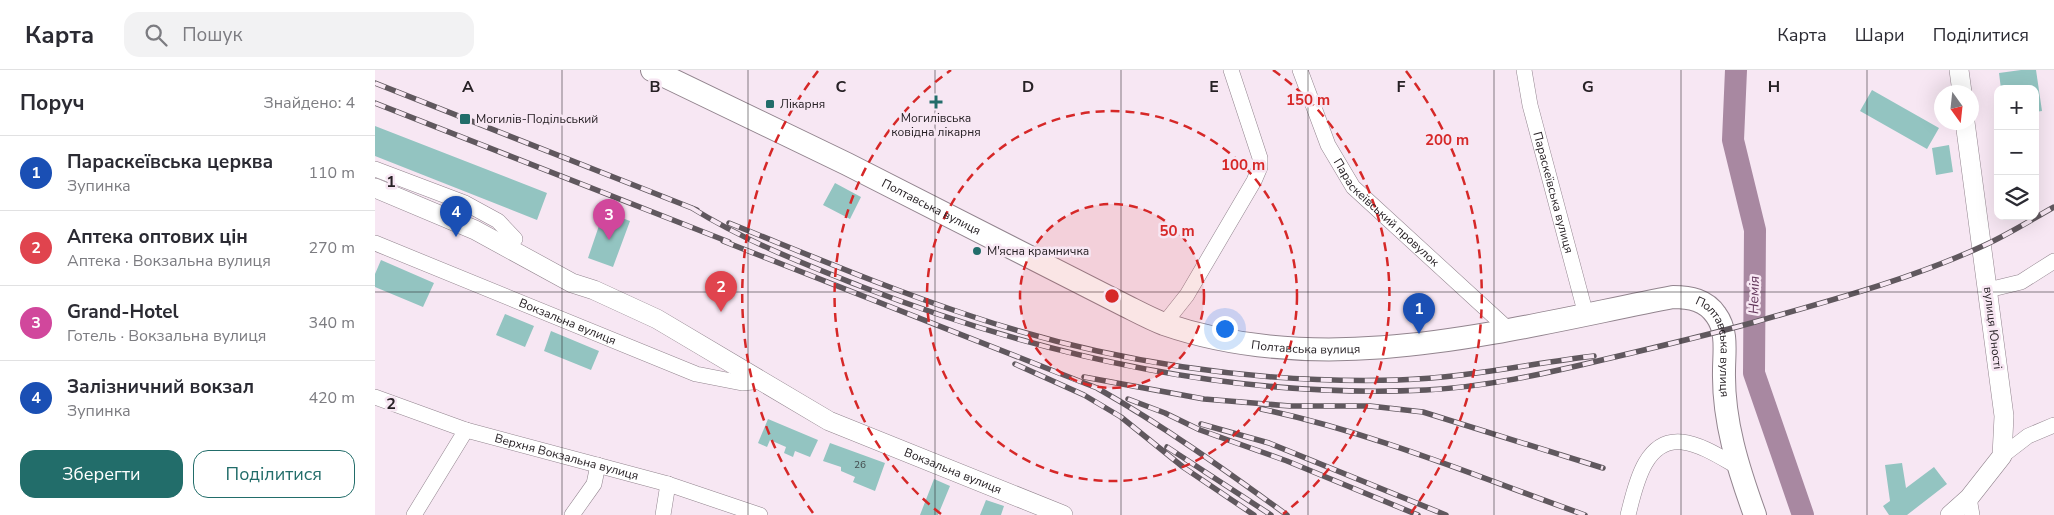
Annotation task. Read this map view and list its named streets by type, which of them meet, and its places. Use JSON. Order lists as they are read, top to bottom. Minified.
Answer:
{"streets":{"highway":["Полтавська вулиця"],"main road":["Вокзальна вулиця","вулиця Юності"],"street":["Параскеївська вулиця","Параскеївський провулок","Верхня Вокзальна вулиця"]},"crossings":[["Параскеївська вулиця","Полтавська вулиця"],["Полтавська вулиця","Параскеївський провулок"]],"water":["Немія"],"places":{"health":["Могилівська ковідна лікарня"],"transit":["Лікарня","Могилів-Подільський"],"other":["М'ясна крамничка"]},"house_numbers":["26"],"north":"bottom","page":{"header":"Карта","search":"Пошук","nav":["Карта","Шари","Поділитися"],"heading":["Поруч","Знайдено: 4"],"map_buttons":["+","−"],"list":[{"mark":"1","name":"Параскеївська церква","note":"Зупинка","value":"110 m"},{"mark":"2","name":"Аптека оптових цін","note":"Аптека · Вокзальна вулиця","value":"270 m"},{"mark":"3","name":"Grand-Hotel","note":"Готель · Вокзальна вулиця","value":"340 m"},{"mark":"4","name":"Залізничний вокзал","note":"Зупинка","value":"420 m"}],"pins":["4","3","2","1"],"buttons":["Зберегти","Поділитися"]},"grid":{"columns":["A","B","C","D","E","F","G","H"],"rows":["1","2"]},"rings":["150 m","200 m","100 m","50 m"]}
